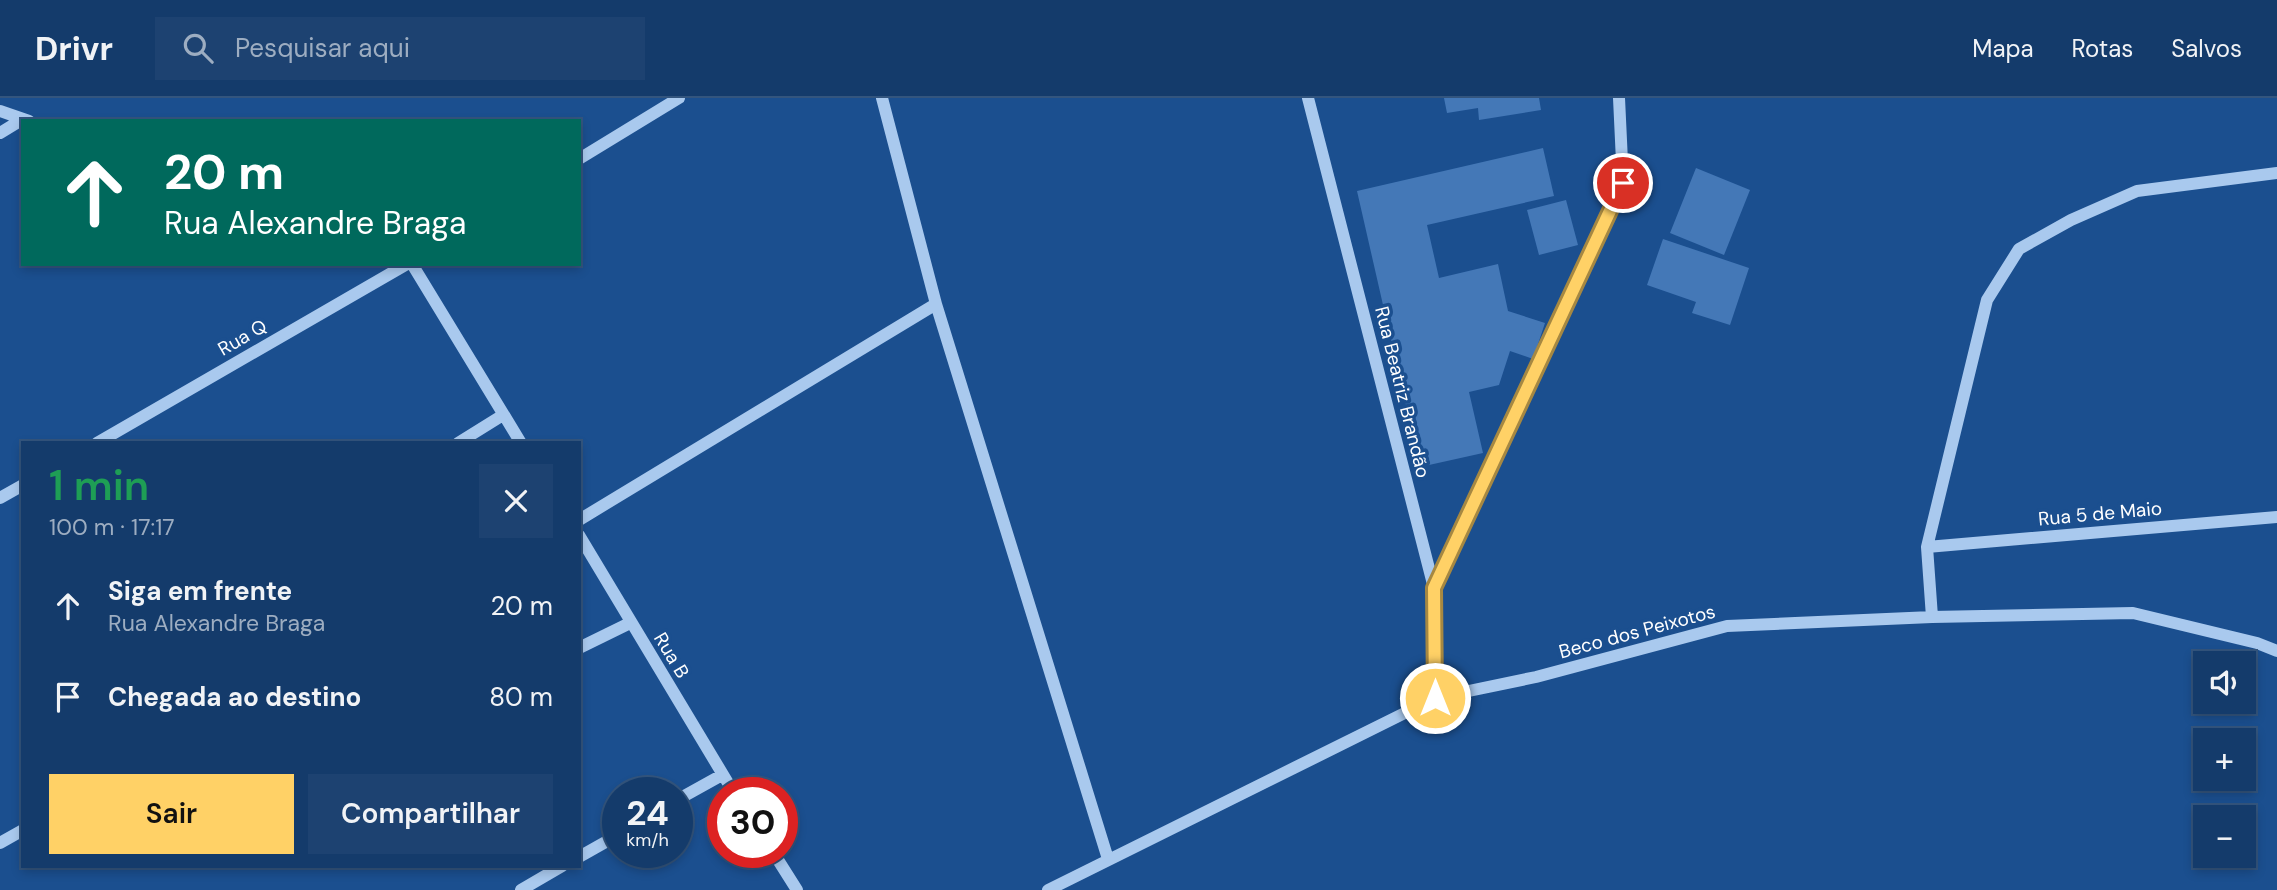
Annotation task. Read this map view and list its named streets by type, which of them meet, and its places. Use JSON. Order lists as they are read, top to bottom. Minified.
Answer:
{"streets":{"street":["Rua Q","Rua Beatriz Brandão","Rua 5 de Maio","Beco dos Peixotos","Rua B"]},"crossings":[["Rua Beatriz Brandão","Beco dos Peixotos"]],"page":{"header":"Drivr","search":"Pesquisar aqui","nav":["Mapa","Rotas","Salvos"],"turn":["20 m","Rua Alexandre Braga"],"heading":["1 min","100 m · 17:17"],"list":[{"name":"Siga em frente","note":"Rua Alexandre Braga","value":"20 m"},{"name":"Chegada ao destino","value":"80 m"}],"map_buttons":["+","−"],"buttons":["Sair","Compartilhar"],"speed":"24 km/h","limit":"30"}}
